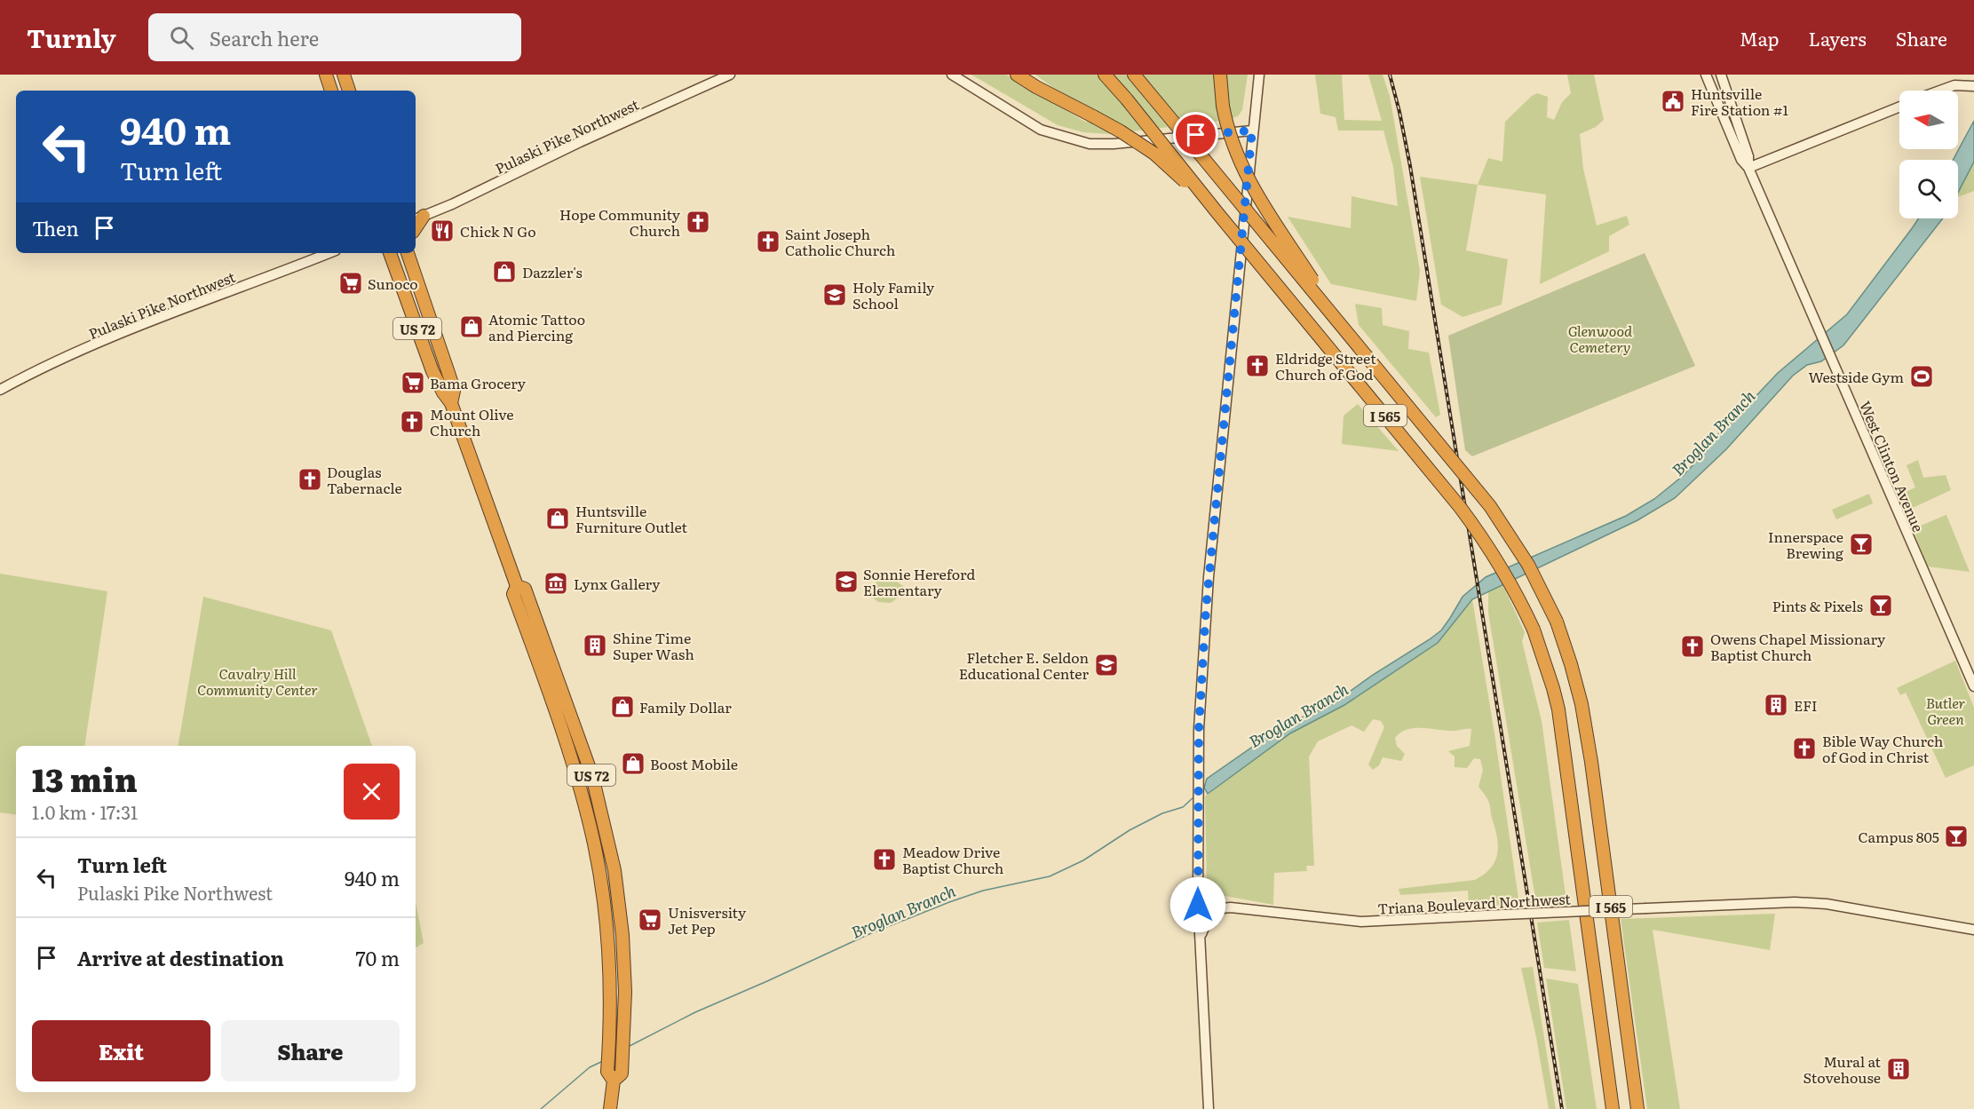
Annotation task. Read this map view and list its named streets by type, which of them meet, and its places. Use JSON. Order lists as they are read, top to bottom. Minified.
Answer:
{"streets":{"highway":["US 72","I 565"],"main road":["Pulaski Pike Northwest","West Clinton Avenue","Triana Boulevard Northwest"]},"water":["Broglan Branch"],"parks":["Glenwood Cemetery","Cavalry Hill Community Center","Butler Green"],"places":{"public building":["Huntsville Fire Station #1"],"church":["Hope Community Church","Saint Joseph Catholic Church","Eldridge Street Church of God","Mount Olive Church","Douglas Tabernacle","Owens Chapel Missionary Baptist Church","Bible Way Church of God in Christ","Meadow Drive Baptist Church"],"restaurant":["Chick N Go"],"shop":["Dazzler's","Atomic Tattoo and Piercing","Huntsville Furniture Outlet","Family Dollar","Boost Mobile"],"supermarket":["Sunoco","Bama Grocery","Unisversity Jet Pep"],"school or university":["Holy Family School","Sonnie Hereford Elementary","Fletcher E. Seldon Educational Center"],"sports":["Westside Gym"],"bar":["Innerspace Brewing","Pints & Pixels","Campus 805"],"museum":["Lynx Gallery"],"building":["Shine Time Super Wash","EFI","Mural at Stovehouse"]},"north":"left","page":{"header":"Turnly","search":"Search here","nav":["Map","Layers","Share"],"turn":["940 m","Turn left"],"then":"Then","heading":["13 min","1.0 km · 17:31"],"list":[{"name":"Turn left","note":"Pulaski Pike Northwest","value":"940 m"},{"name":"Arrive at destination","value":"70 m"}],"buttons":["Exit","Share"]}}
